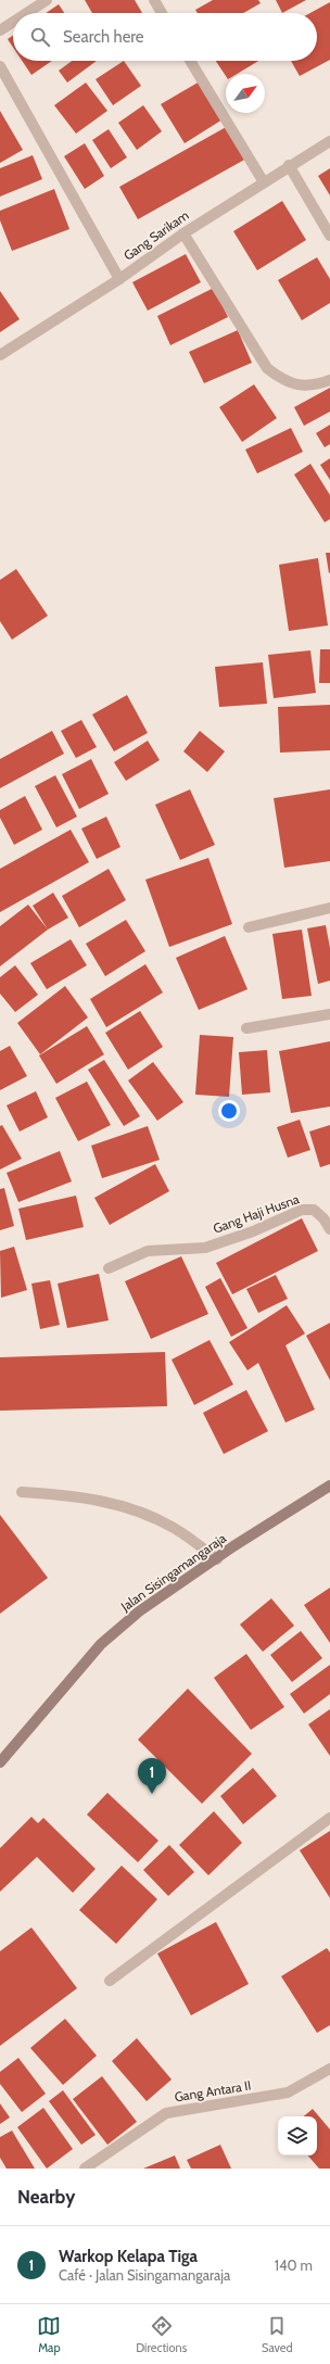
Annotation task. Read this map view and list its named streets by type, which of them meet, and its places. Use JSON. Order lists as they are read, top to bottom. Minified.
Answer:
{"streets":{"main road":["Jalan Sisingamangaraja"],"street":["Gang Sarikam","Gang Haji Husna","Gang Antara II"]},"north":"top right","page":{"search":"Search here","pins":"1","heading":"Nearby","list":[{"mark":"1","name":"Warkop Kelapa Tiga","note":"Café · Jalan Sisingamangaraja","value":"140 m"}],"nav":["Map","Directions","Saved"]}}
